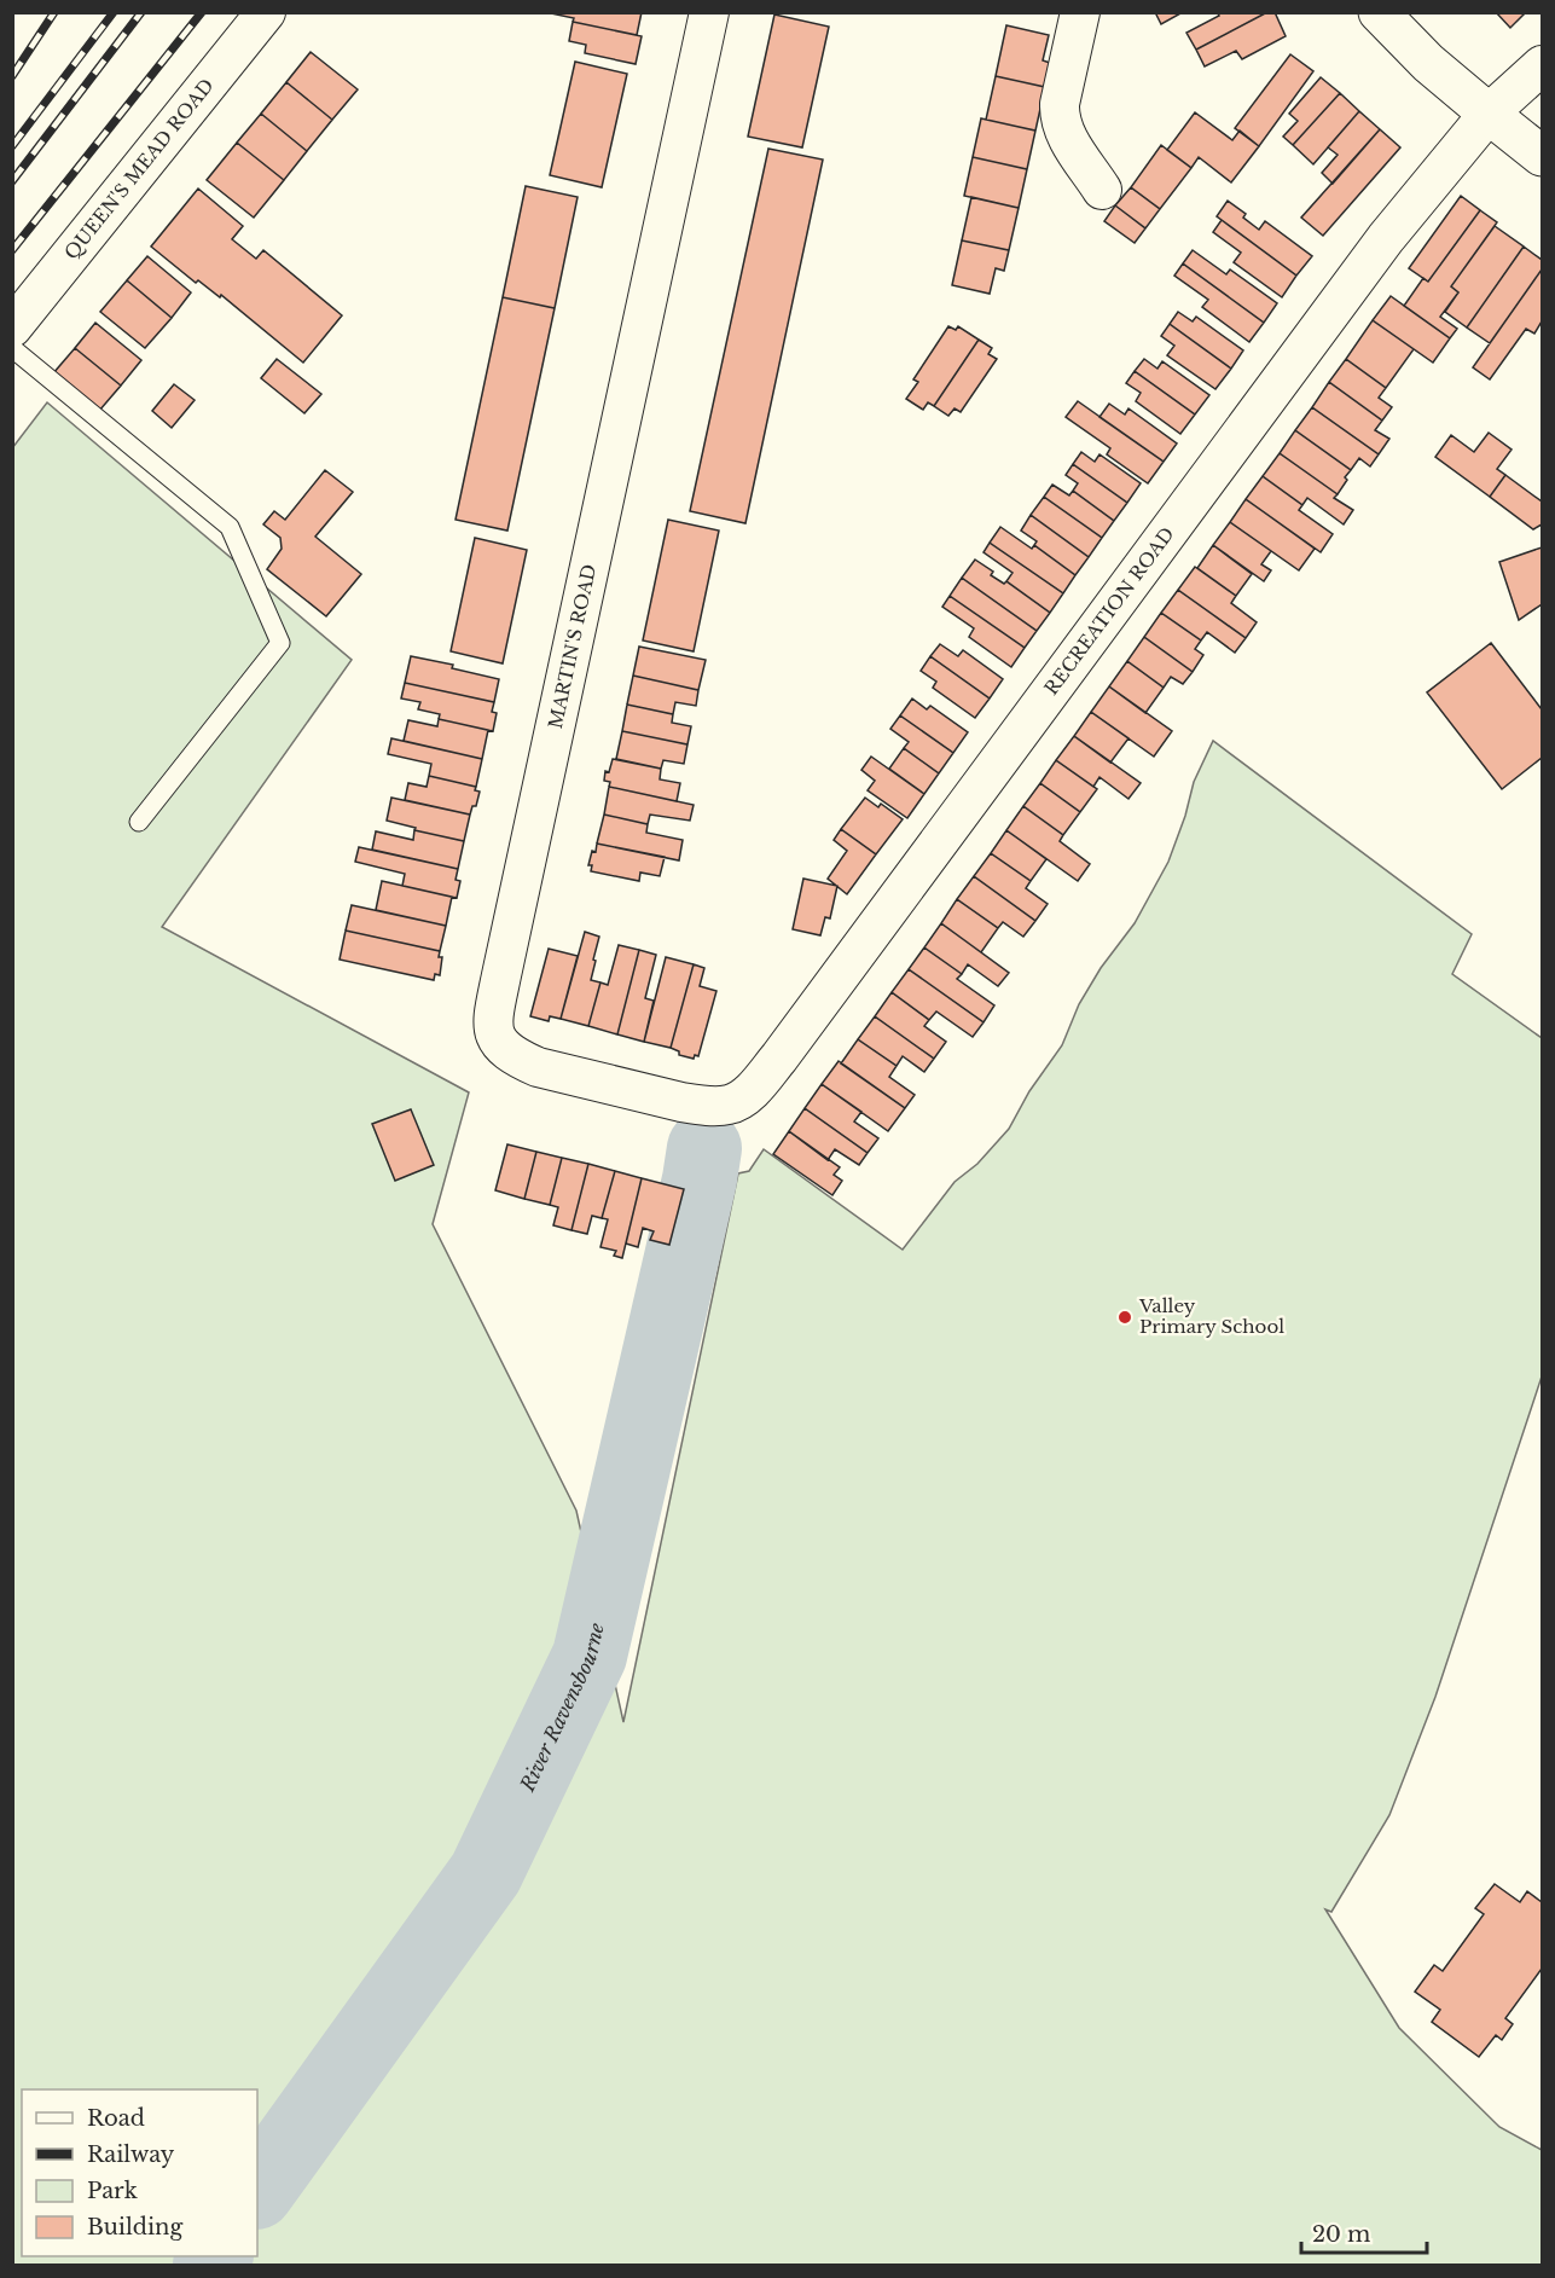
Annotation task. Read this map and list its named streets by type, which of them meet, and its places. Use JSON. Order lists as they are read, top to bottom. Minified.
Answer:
{"streets":{"street":["QUEEN'S MEAD ROAD","RECREATION ROAD","MARTIN'S ROAD"]},"crossings":[["RECREATION ROAD","MARTIN'S ROAD"]],"water":["River Ravensbourne"],"places":["Valley Primary School"],"legend":["Road","Railway","Park","Building"],"scale_bar":"20 m"}
